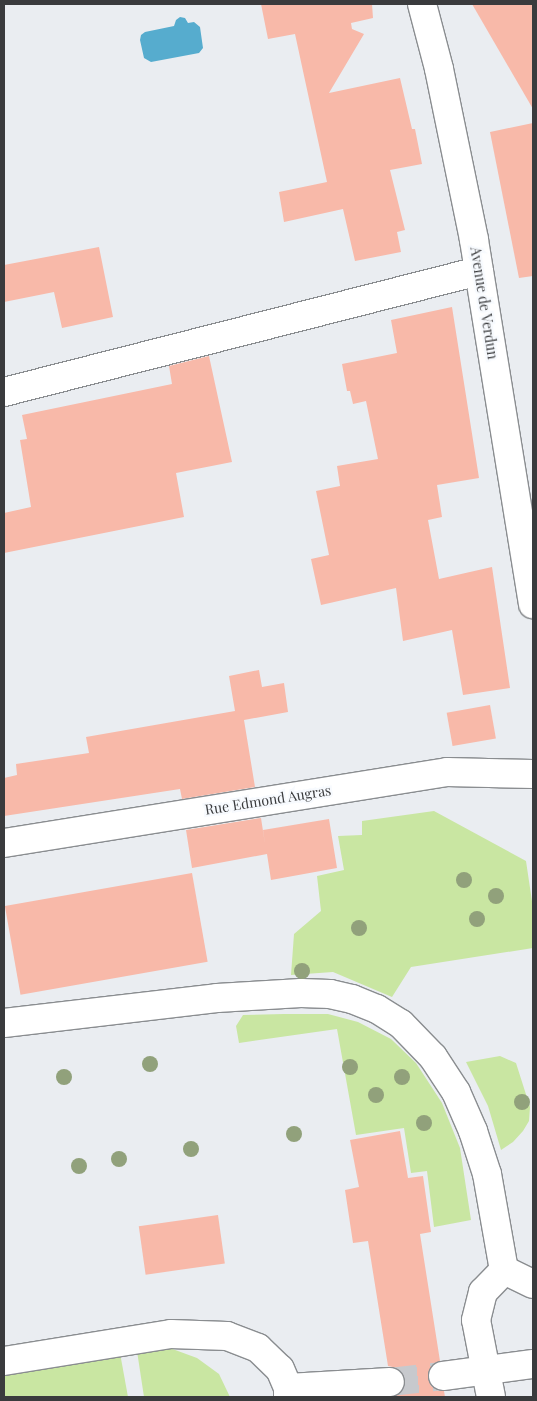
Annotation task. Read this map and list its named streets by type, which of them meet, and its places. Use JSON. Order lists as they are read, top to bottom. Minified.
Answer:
{"streets":{"main road":["Avenue de Verdun","Rue Edmond Augras"]}}
